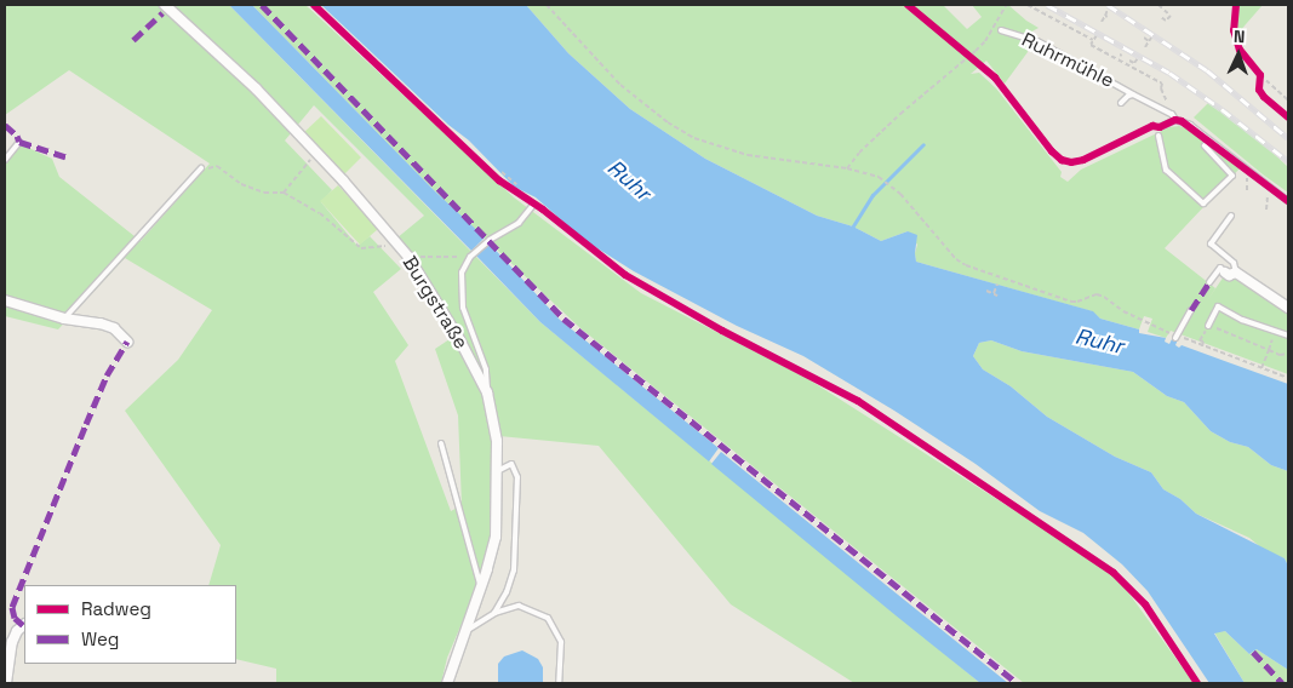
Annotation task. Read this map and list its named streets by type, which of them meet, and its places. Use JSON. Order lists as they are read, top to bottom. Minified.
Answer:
{"streets":{"street":["Burgstraße"],"lane":["Ruhrmühle"]},"water":["Ruhr"],"legend":["Radweg","Weg"],"north":"top"}
